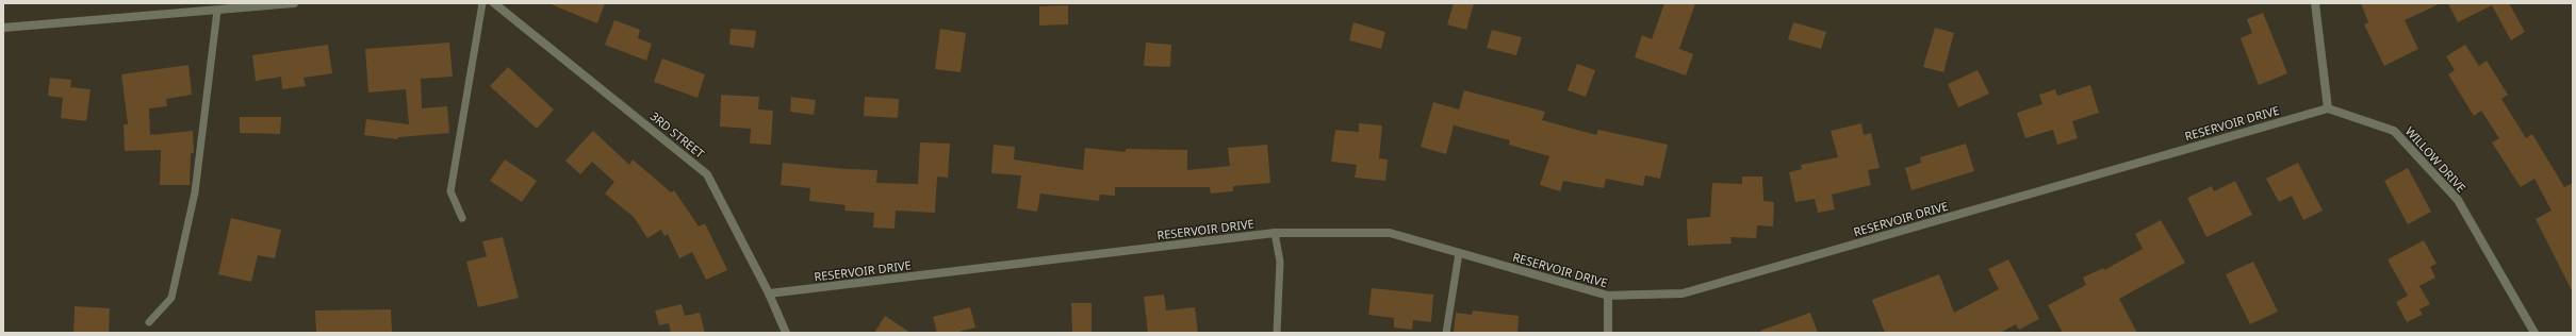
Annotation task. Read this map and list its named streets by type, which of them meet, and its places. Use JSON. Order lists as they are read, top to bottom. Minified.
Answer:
{"streets":{"street":["RESERVOIR DRIVE","3RD STREET","WILLOW DRIVE"]},"crossings":[["RESERVOIR DRIVE","3RD STREET"],["RESERVOIR DRIVE","WILLOW DRIVE"]]}
